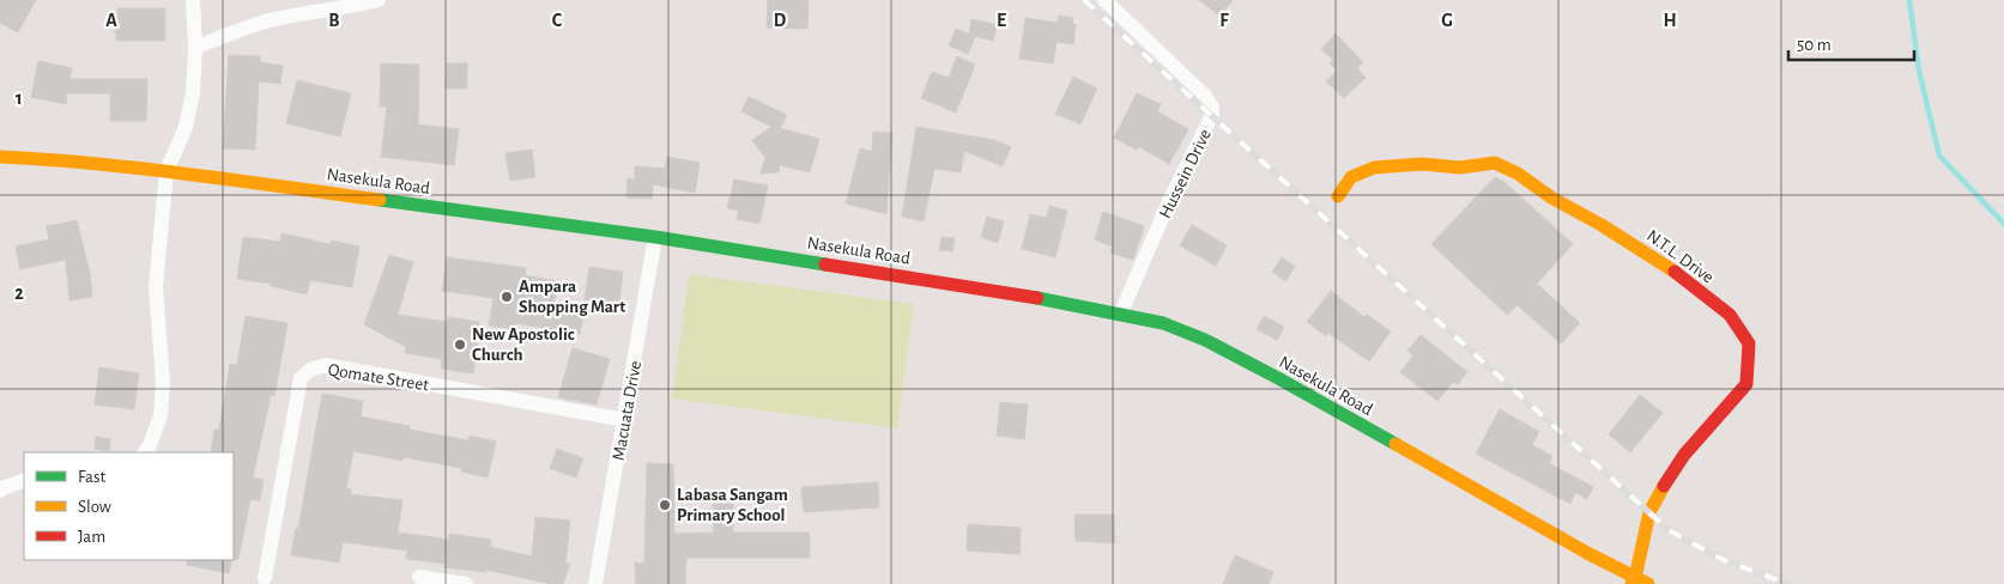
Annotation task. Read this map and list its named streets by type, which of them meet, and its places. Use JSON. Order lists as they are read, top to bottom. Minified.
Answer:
{"streets":{"main road":["Nasekula Road","N.T.L. Drive"],"street":["Hussein Drive","Qomate Street","Macuata Drive"]},"crossings":[["Hussein Drive","Nasekula Road"],["Nasekula Road","N.T.L. Drive"],["Nasekula Road","Macuata Drive"],["Qomate Street","Macuata Drive"]],"places":["Ampara Shopping Mart","New Apostolic Church","Labasa Sangam Primary School"],"legend":["Fast","Slow","Jam"],"scale_bar":"50 m","grid":{"columns":["A","B","C","D","E","F","G","H"],"rows":["1","2"]}}
